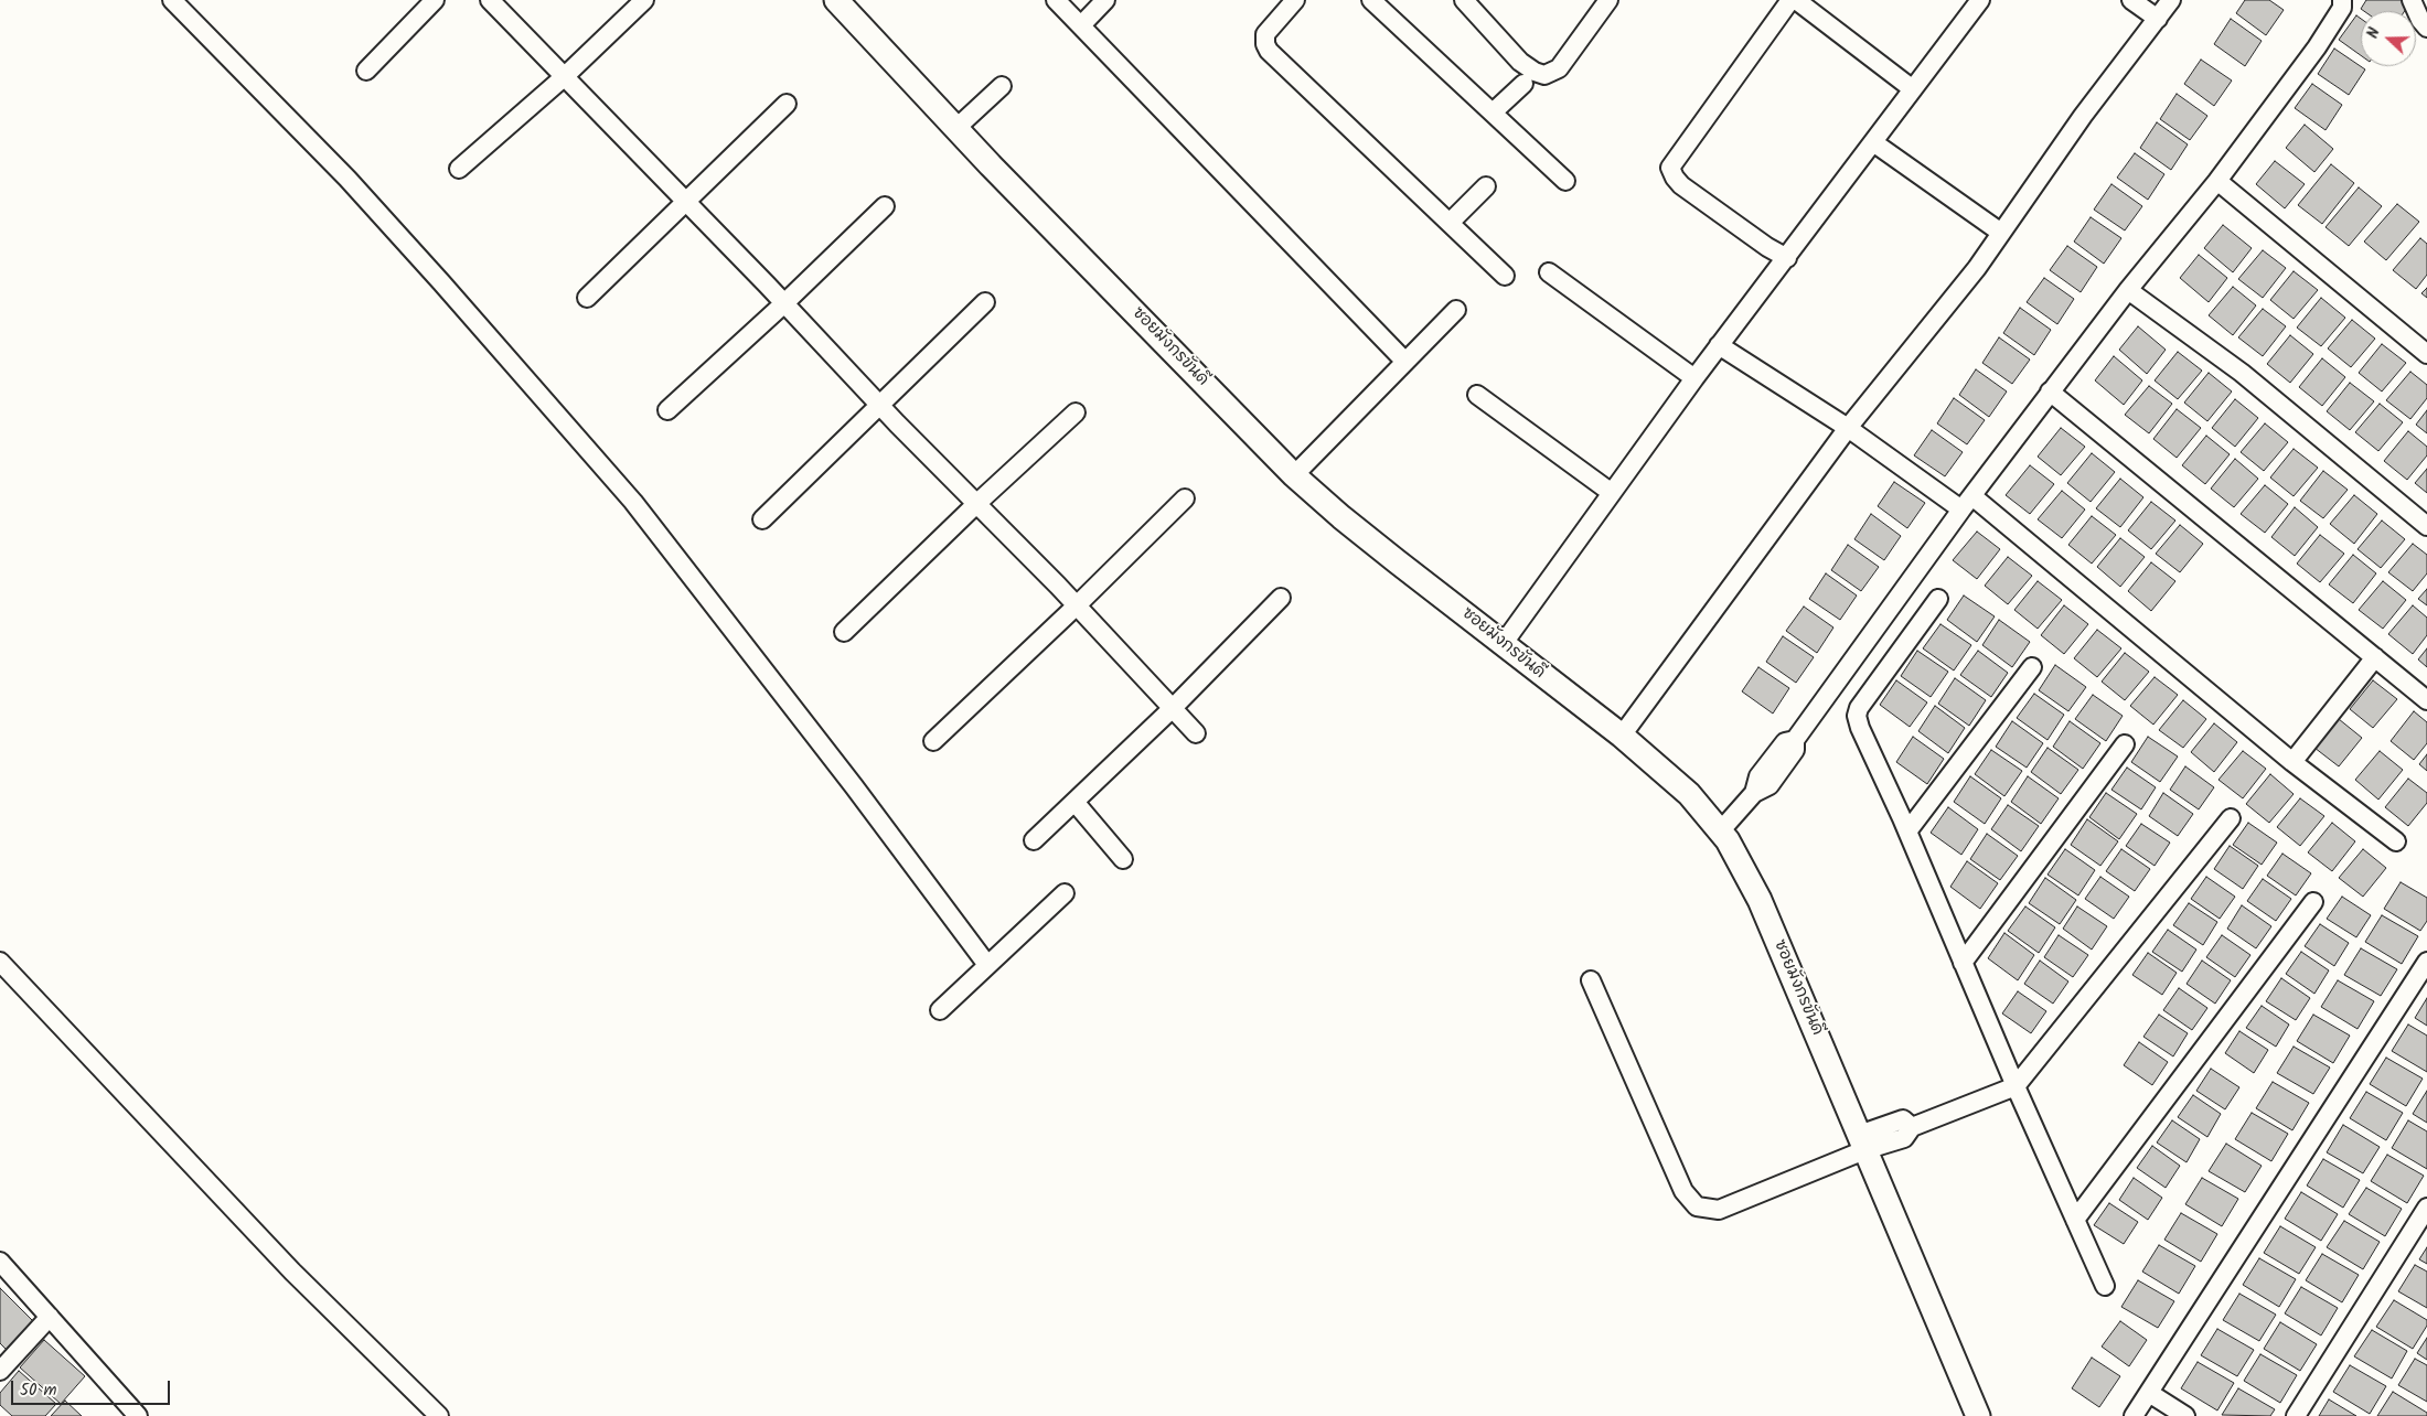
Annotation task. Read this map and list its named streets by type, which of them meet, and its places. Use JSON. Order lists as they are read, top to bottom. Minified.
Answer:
{"streets":{"street":["ซอยมังกรขันดี"]},"scale_bar":"50 m","north":"left"}
